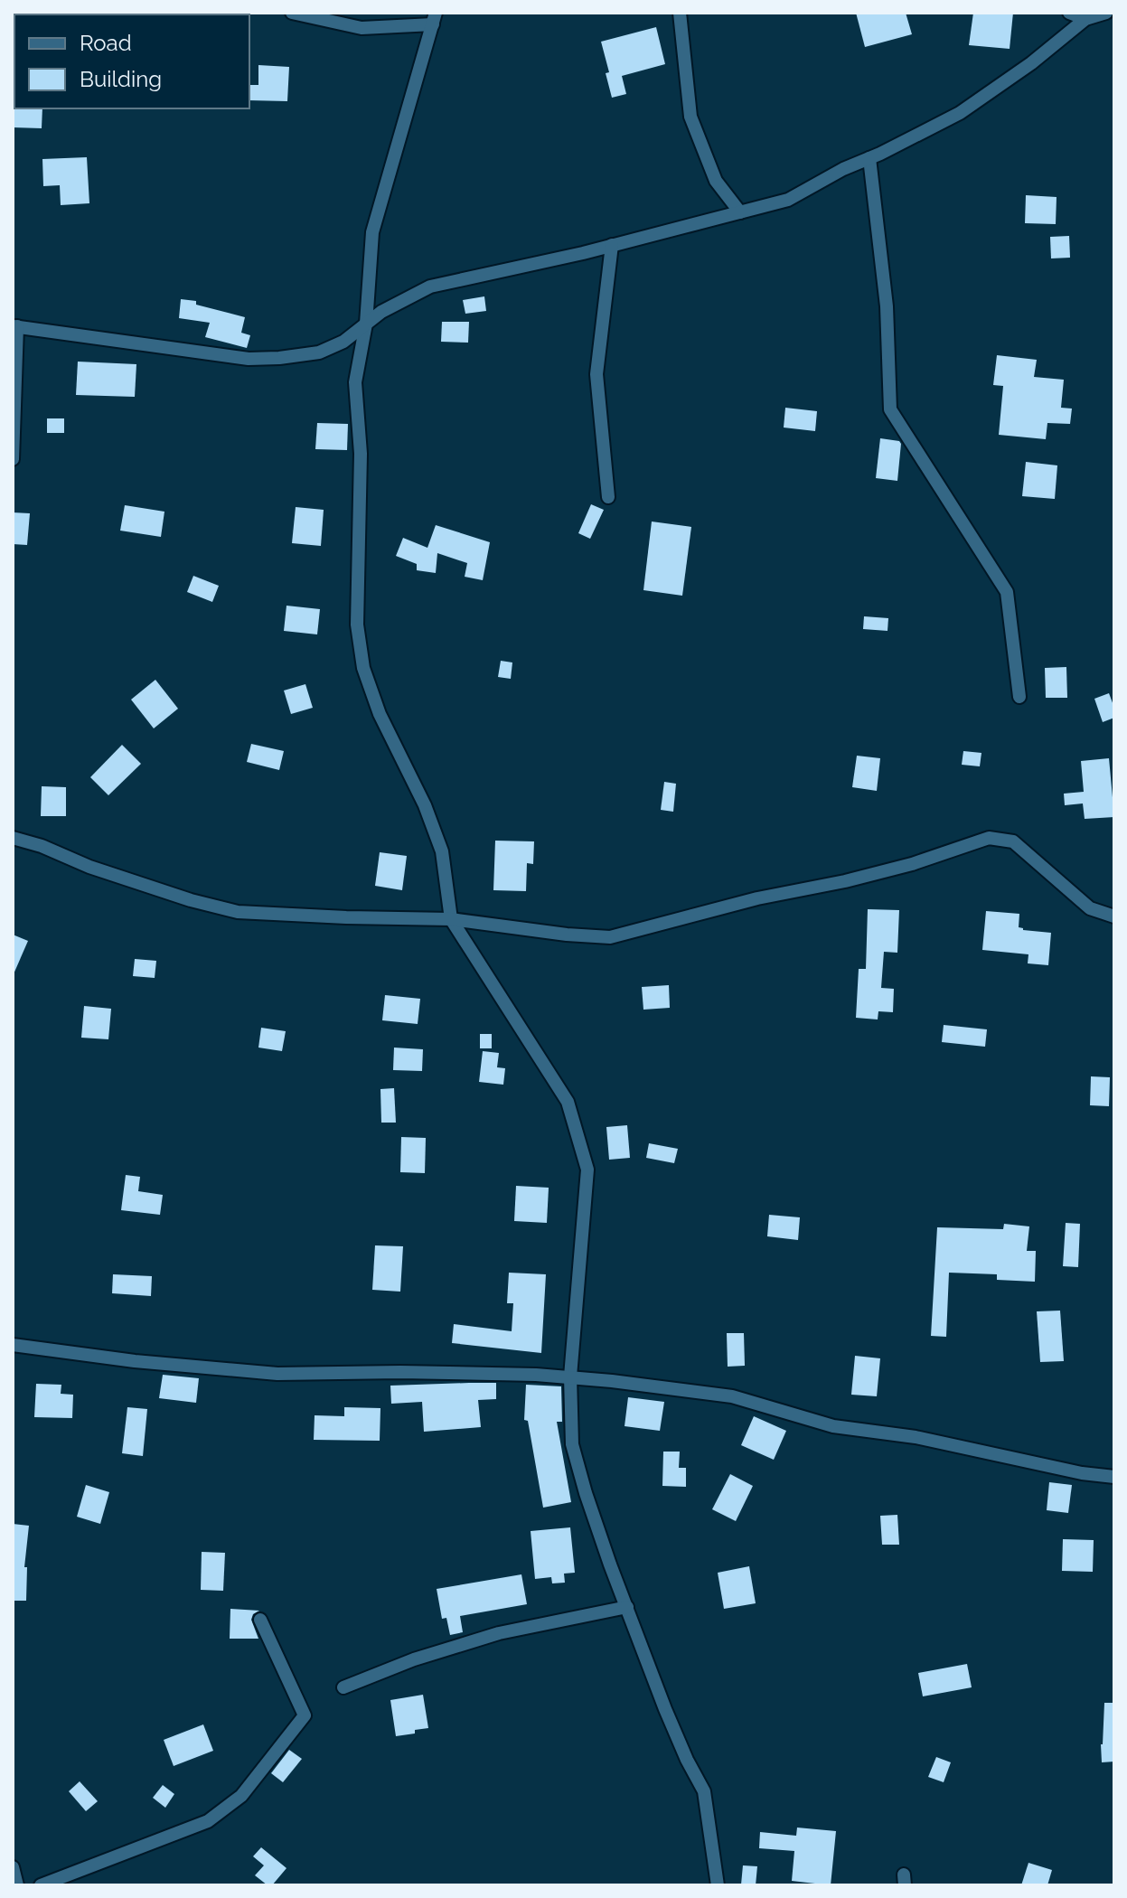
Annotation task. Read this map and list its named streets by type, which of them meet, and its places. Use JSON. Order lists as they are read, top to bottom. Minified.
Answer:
{"legend":["Road","Building"]}
